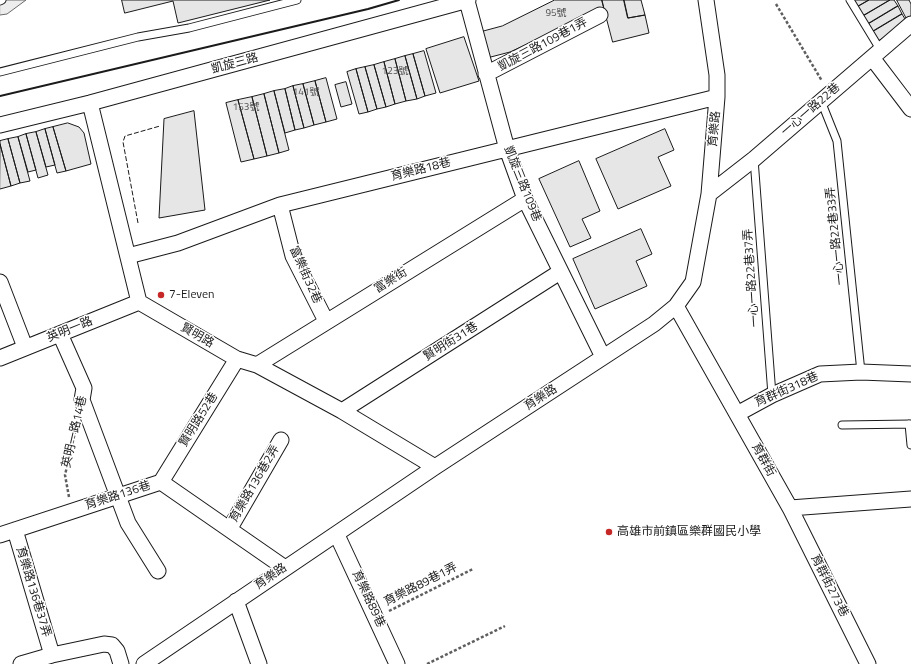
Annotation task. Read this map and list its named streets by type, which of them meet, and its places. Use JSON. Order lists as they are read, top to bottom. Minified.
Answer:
{"streets":{"street":["凱旋三路109巷1弄","凱旋三路","一心一路22巷","育樂路","育樂路18巷","凱旋三路109巷","富樂街32巷","富樂街","英明一路","賢明路","賢明街31巷","育群街318巷","賢明路52巷","英明一路14巷","育群街","育樂路136巷2弄","育樂路136巷","育群街273巷","育樂路136巷37弄","育樂路89巷"],"lane":["一心一路22巷33弄","一心一路22巷37弄"],"path":["育樂路89巷1弄"]},"crossings":[["凱旋三路109巷1弄","凱旋三路109巷"],["凱旋三路","凱旋三路109巷"],["一心一路22巷","育樂路"],["一心一路22巷","一心一路22巷33弄"],["一心一路22巷","一心一路22巷37弄"],["育樂路","育樂路18巷"],["育樂路","凱旋三路109巷"],["育樂路","賢明路"],["育樂路","育群街"],["育樂路","育樂路136巷"],["育樂路","育樂路89巷"],["育樂路18巷","凱旋三路109巷"],["育樂路18巷","富樂街32巷"],["凱旋三路109巷","富樂街"],["凱旋三路109巷","賢明街31巷"],["一心一路22巷33弄","育群街318巷"],["富樂街32巷","富樂街"],["一心一路22巷37弄","育群街318巷"],["富樂街","賢明路"],["英明一路","賢明路"],["英明一路","英明一路14巷"],["賢明路","賢明街31巷"],["賢明路","賢明路52巷"],["育群街318巷","育群街"],["賢明路52巷","育樂路136巷"],["英明一路14巷","育樂路136巷"],["育群街","育群街273巷"],["育樂路136巷2弄","育樂路136巷"],["育樂路136巷","育樂路136巷37弄"],["育樂路89巷1弄","育樂路89巷"]],"places":["7-Eleven","高雄市前鎮區樂群國民小學"],"house_numbers":["95號","123號","141號","153號"]}
